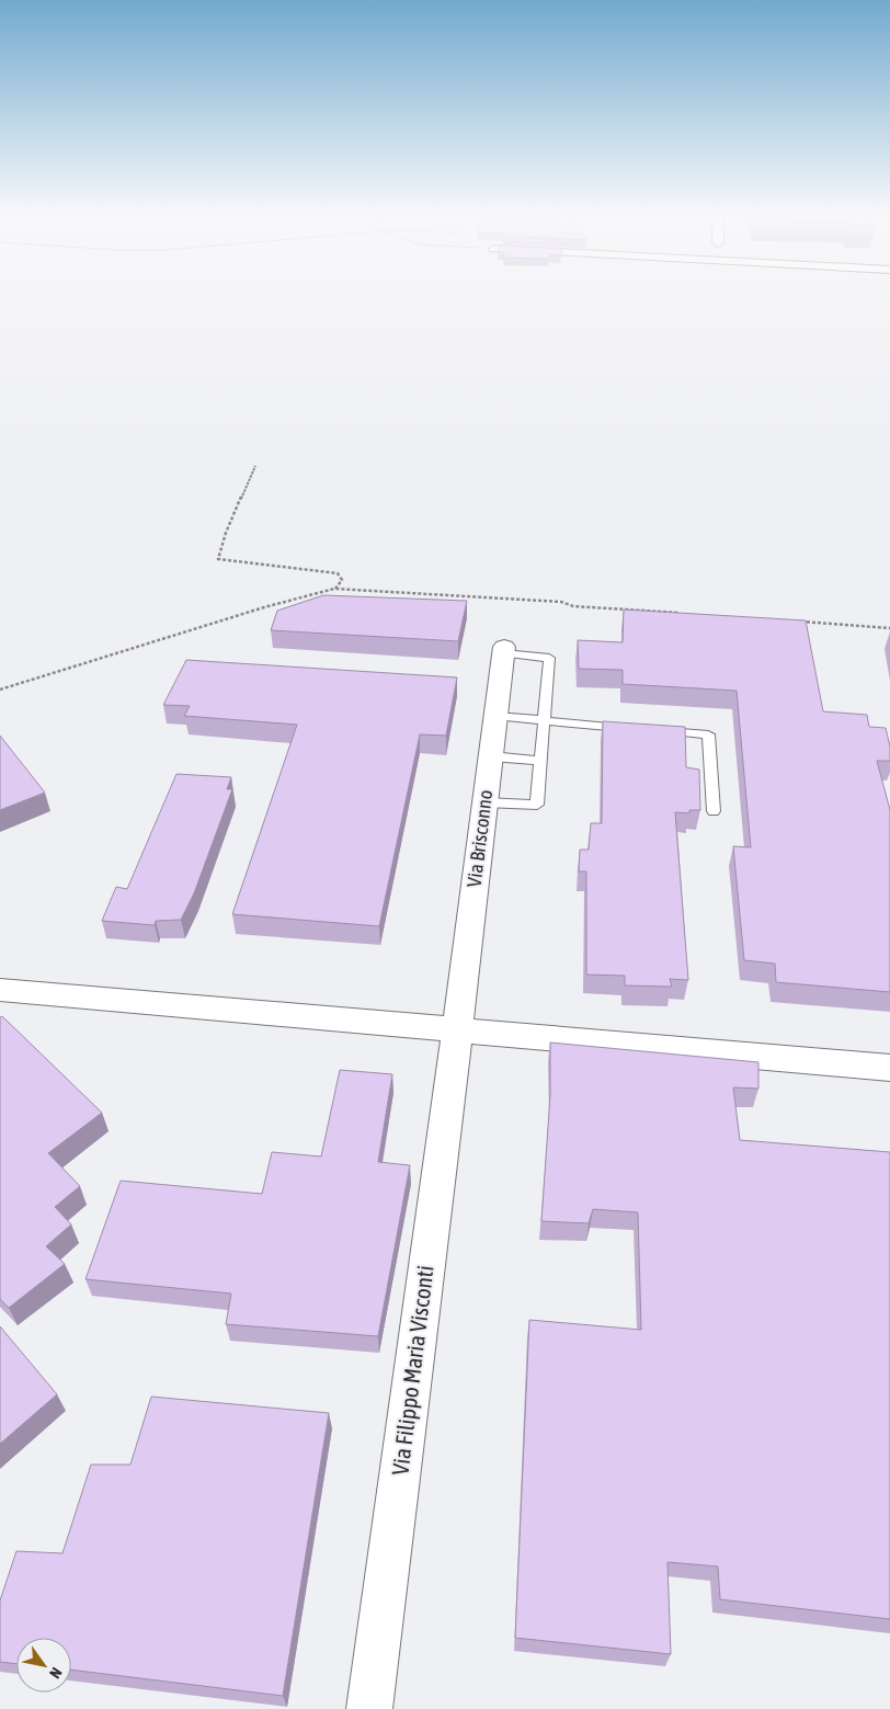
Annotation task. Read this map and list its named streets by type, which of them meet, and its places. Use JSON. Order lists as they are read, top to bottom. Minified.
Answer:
{"streets":{"street":["Via Brisconno","Via Filippo Maria Visconti"]},"crossings":[["Via Brisconno","Via Filippo Maria Visconti"]],"north":"bottom right"}
